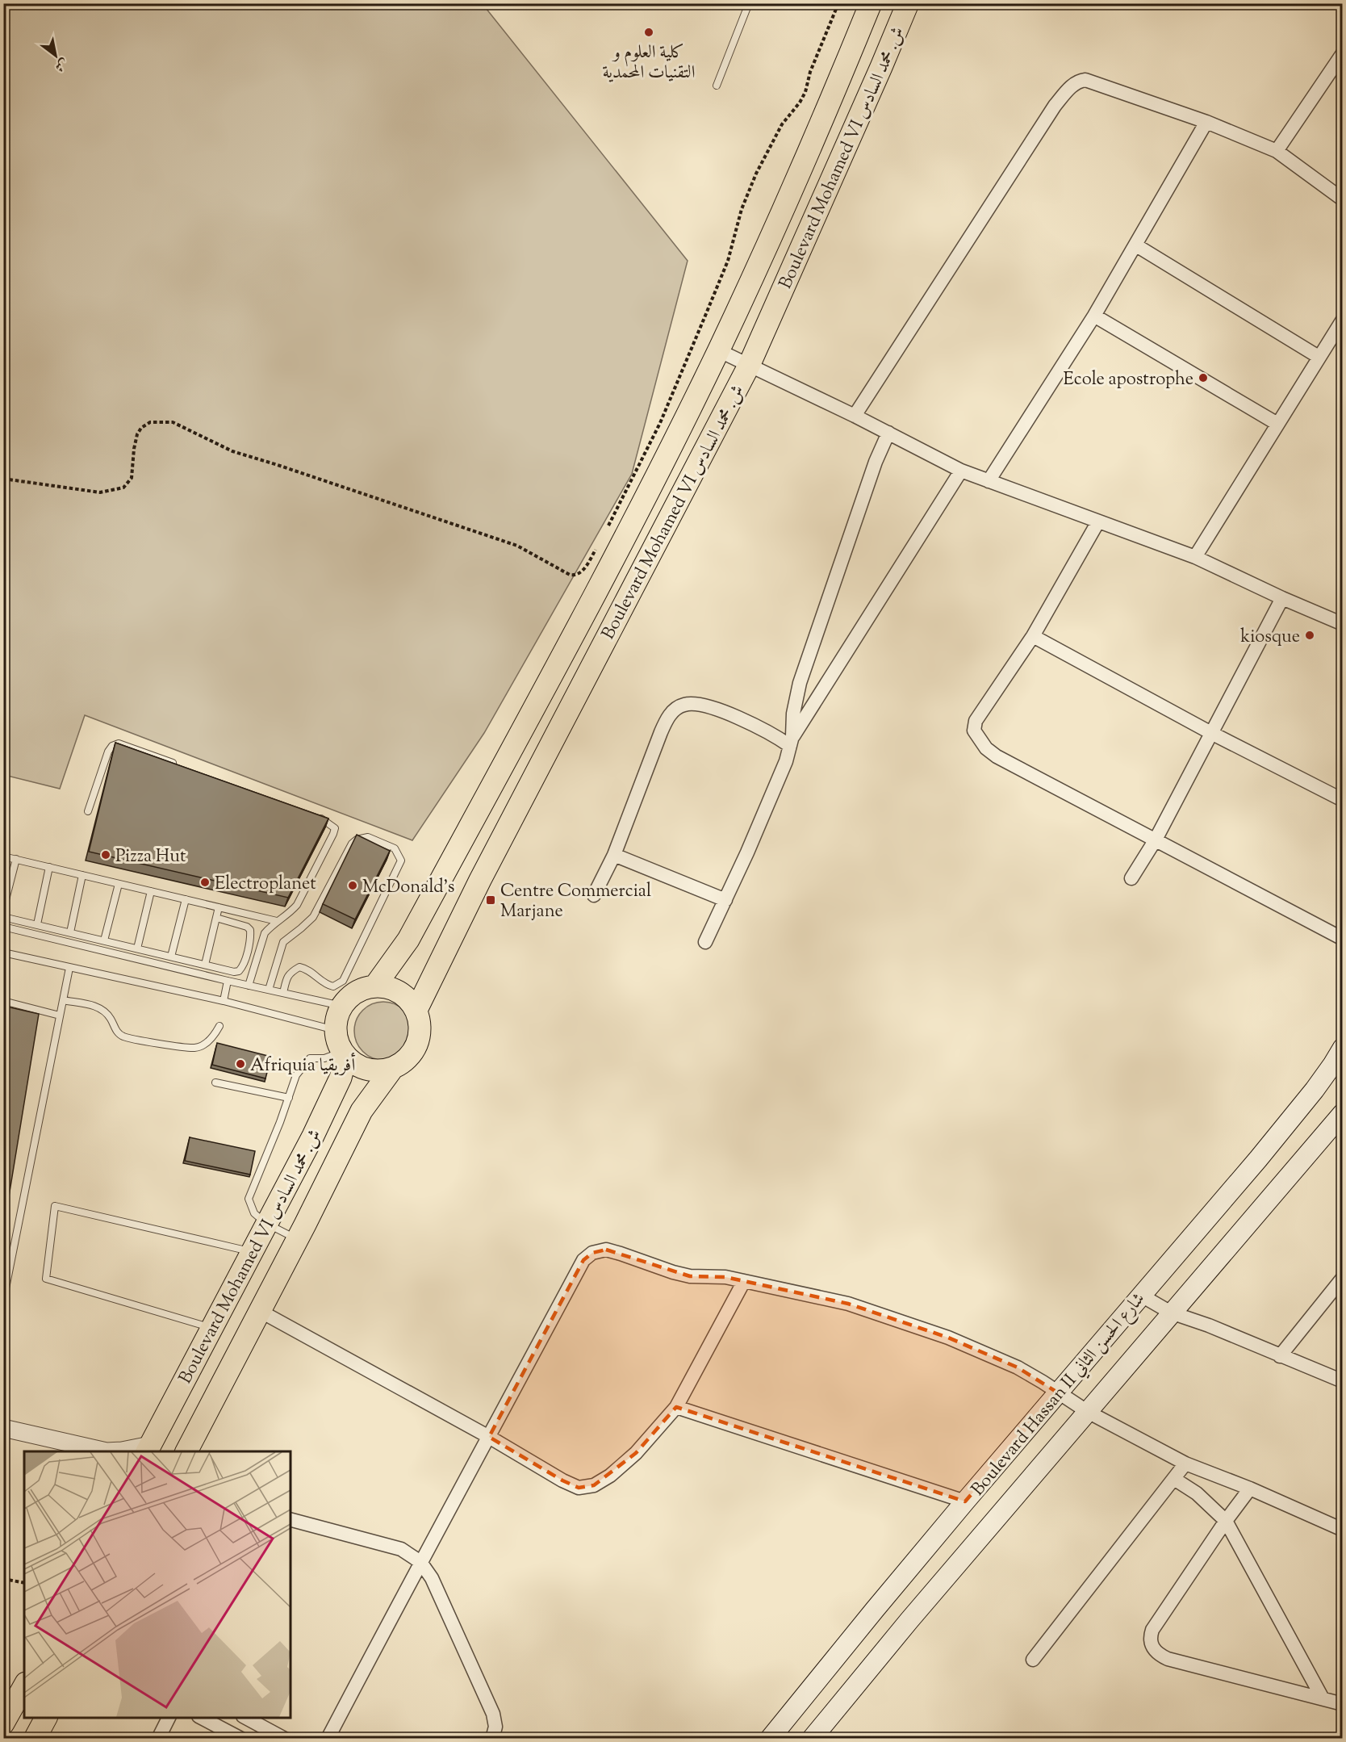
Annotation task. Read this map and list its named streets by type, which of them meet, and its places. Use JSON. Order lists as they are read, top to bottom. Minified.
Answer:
{"streets":{"main road":["Boulevard Mohamed VI ش. محمد السادس","Boulevard Hassan II شارع الحسن الثاني"]},"places":{"other":["كلية العلوم و التقنيات المحمدية","Ecole apostrophe","kiosque","Pizza Hut","Electroplanet","McDonald's","Afriquia أفريقيا"],"transit":["Centre Commercial Marjane"]},"north":"bottom right"}
